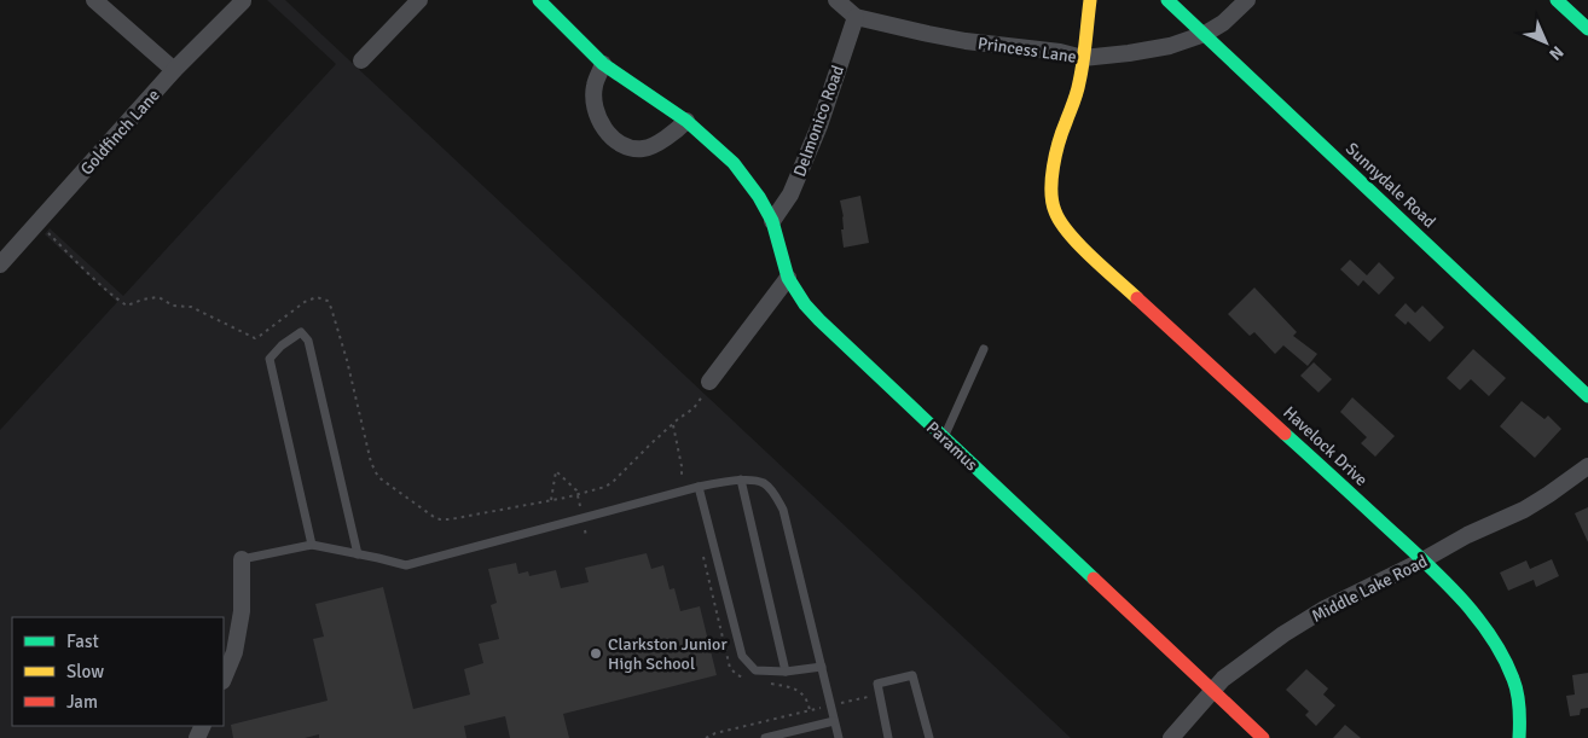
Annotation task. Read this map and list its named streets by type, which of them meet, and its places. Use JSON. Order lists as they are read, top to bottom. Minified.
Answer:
{"streets":{"street":["Princess Lane","Delmonico Road","Goldfinch Lane","Sunnydale Road","Paramus","Havelock Drive","Middle Lake Road"]},"crossings":[["Princess Lane","Delmonico Road"],["Princess Lane","Sunnydale Road"],["Princess Lane","Havelock Drive"],["Delmonico Road","Paramus"],["Paramus","Middle Lake Road"],["Havelock Drive","Middle Lake Road"]],"places":["Clarkston Junior High School"],"legend":["Fast","Slow","Jam"],"north":"bottom right"}
